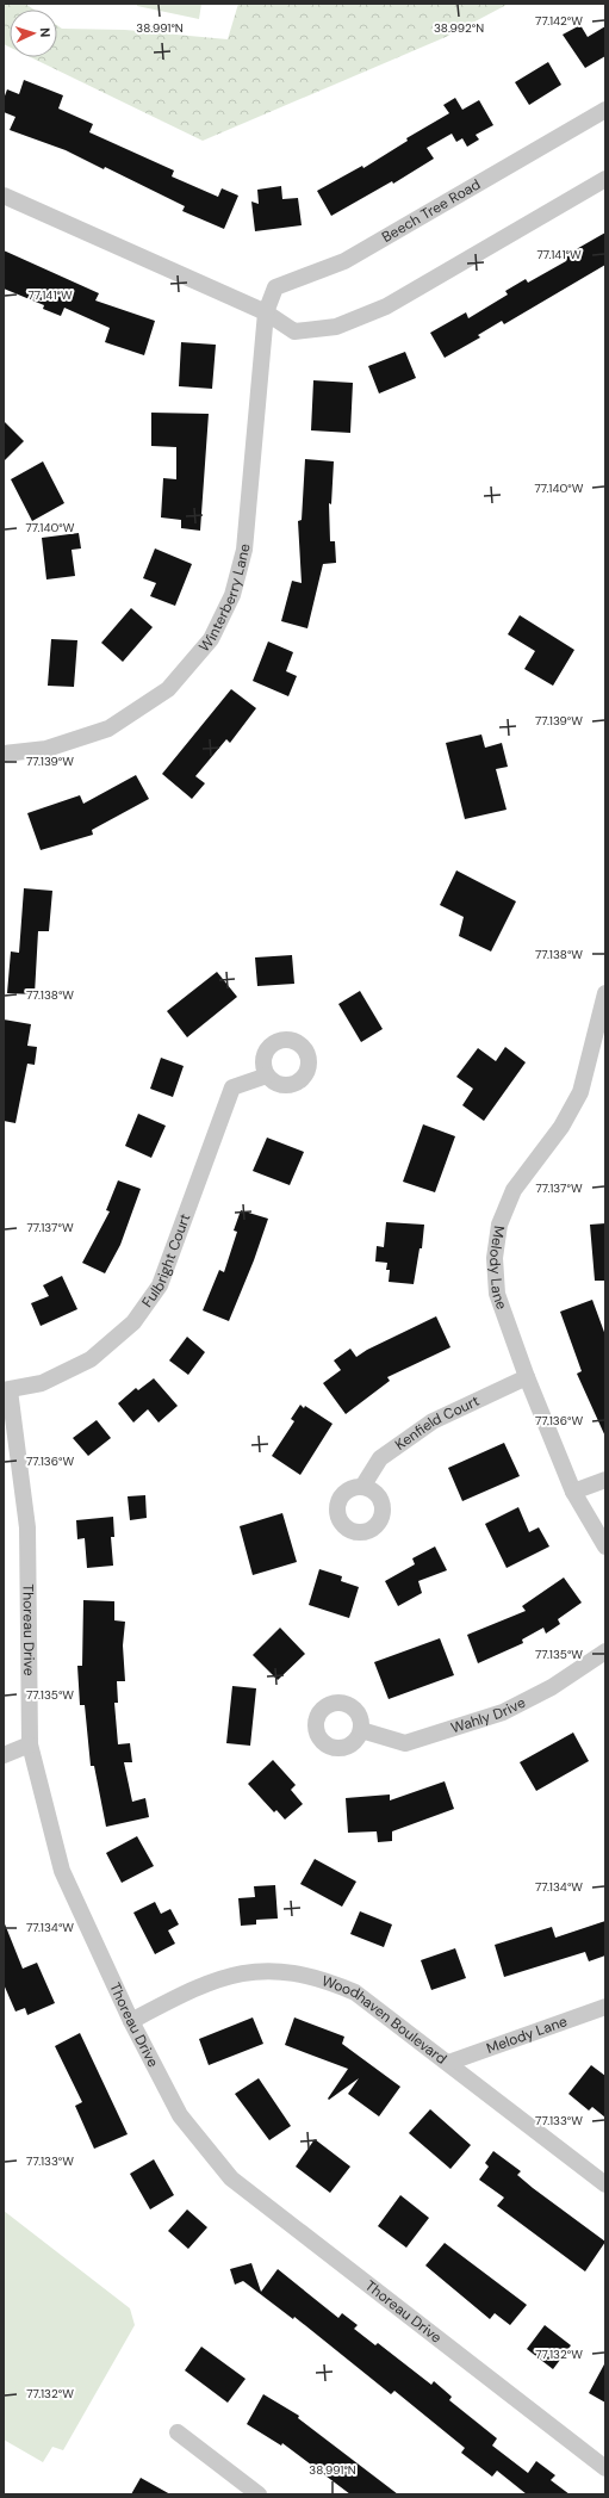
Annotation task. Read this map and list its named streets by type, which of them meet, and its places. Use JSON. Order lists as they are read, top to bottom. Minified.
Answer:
{"streets":{"street":["Beech Tree Road","Winterberry Lane","Fulbright Court","Melody Lane","Kenfield Court","Thoreau Drive","Wahly Drive","Woodhaven Boulevard"]},"crossings":[["Beech Tree Road","Winterberry Lane"],["Fulbright Court","Thoreau Drive"],["Melody Lane","Kenfield Court"],["Melody Lane","Woodhaven Boulevard"],["Thoreau Drive","Woodhaven Boulevard"]],"north":"right","coordinates":["77.142°W","38.991°N","38.992°N","77.141°W","77.140°W","77.139°W","77.138°W","77.137°W","77.136°W","77.135°W","77.134°W","77.133°W","77.132°W"]}
